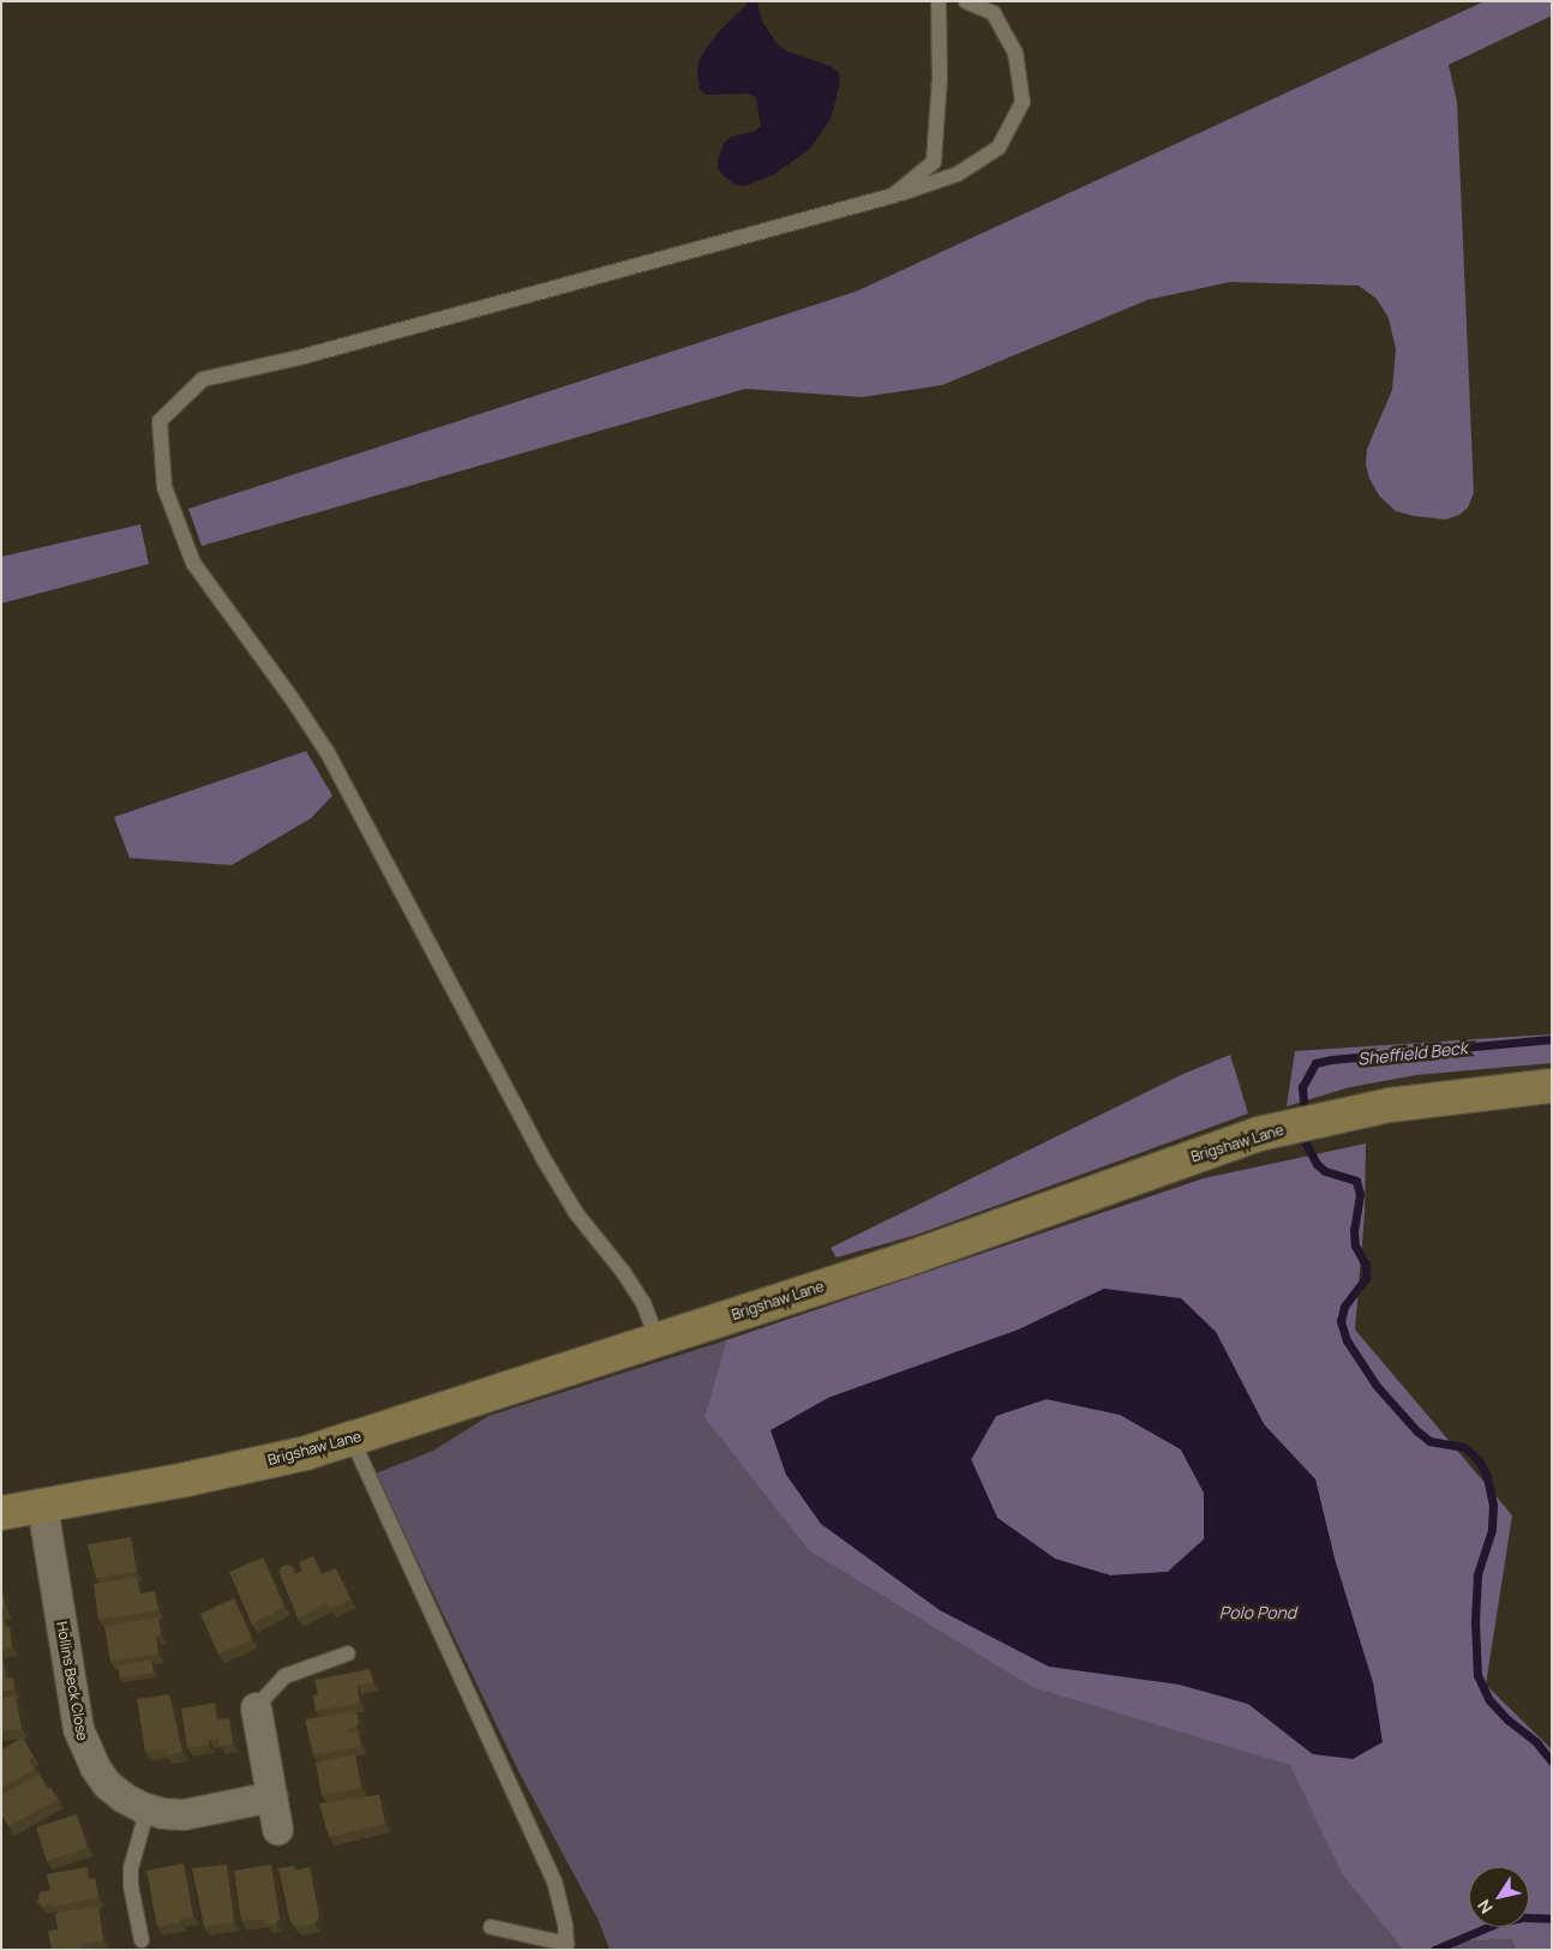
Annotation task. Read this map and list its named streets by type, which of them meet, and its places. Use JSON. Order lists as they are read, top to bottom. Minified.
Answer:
{"streets":{"street":["Brigshaw Lane","Hollins Beck Close"]},"crossings":[["Brigshaw Lane","Hollins Beck Close"]],"water":["Sheffield Beck","Polo Pond"],"north":"bottom left"}
